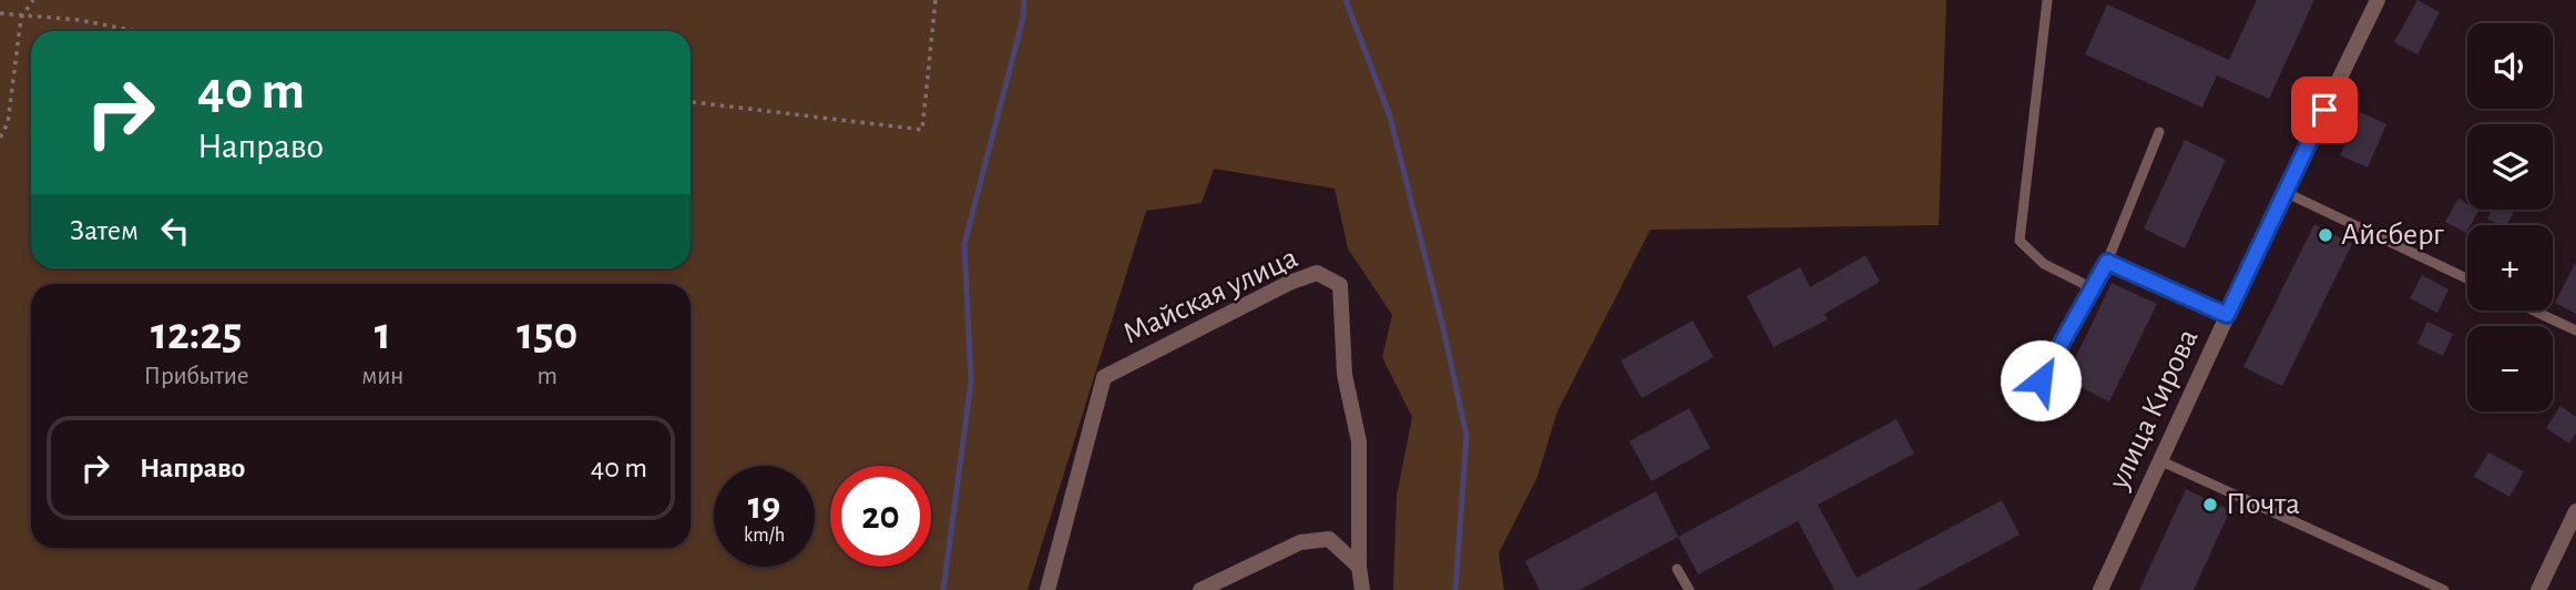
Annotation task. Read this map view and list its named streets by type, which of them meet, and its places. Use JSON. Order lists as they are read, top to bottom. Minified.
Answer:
{"streets":{"street":["Майская улица","улица Кирова"]},"places":["Айсберг","Почта"],"page":{"map_buttons":["+","−"],"turn":["40 m","Направо"],"then":"Затем","eta":["12:25","Прибытие","1","мин","150","m"],"list":[{"name":"Направо","value":"40 m"}],"speed":"19 km/h","limit":"20"}}
